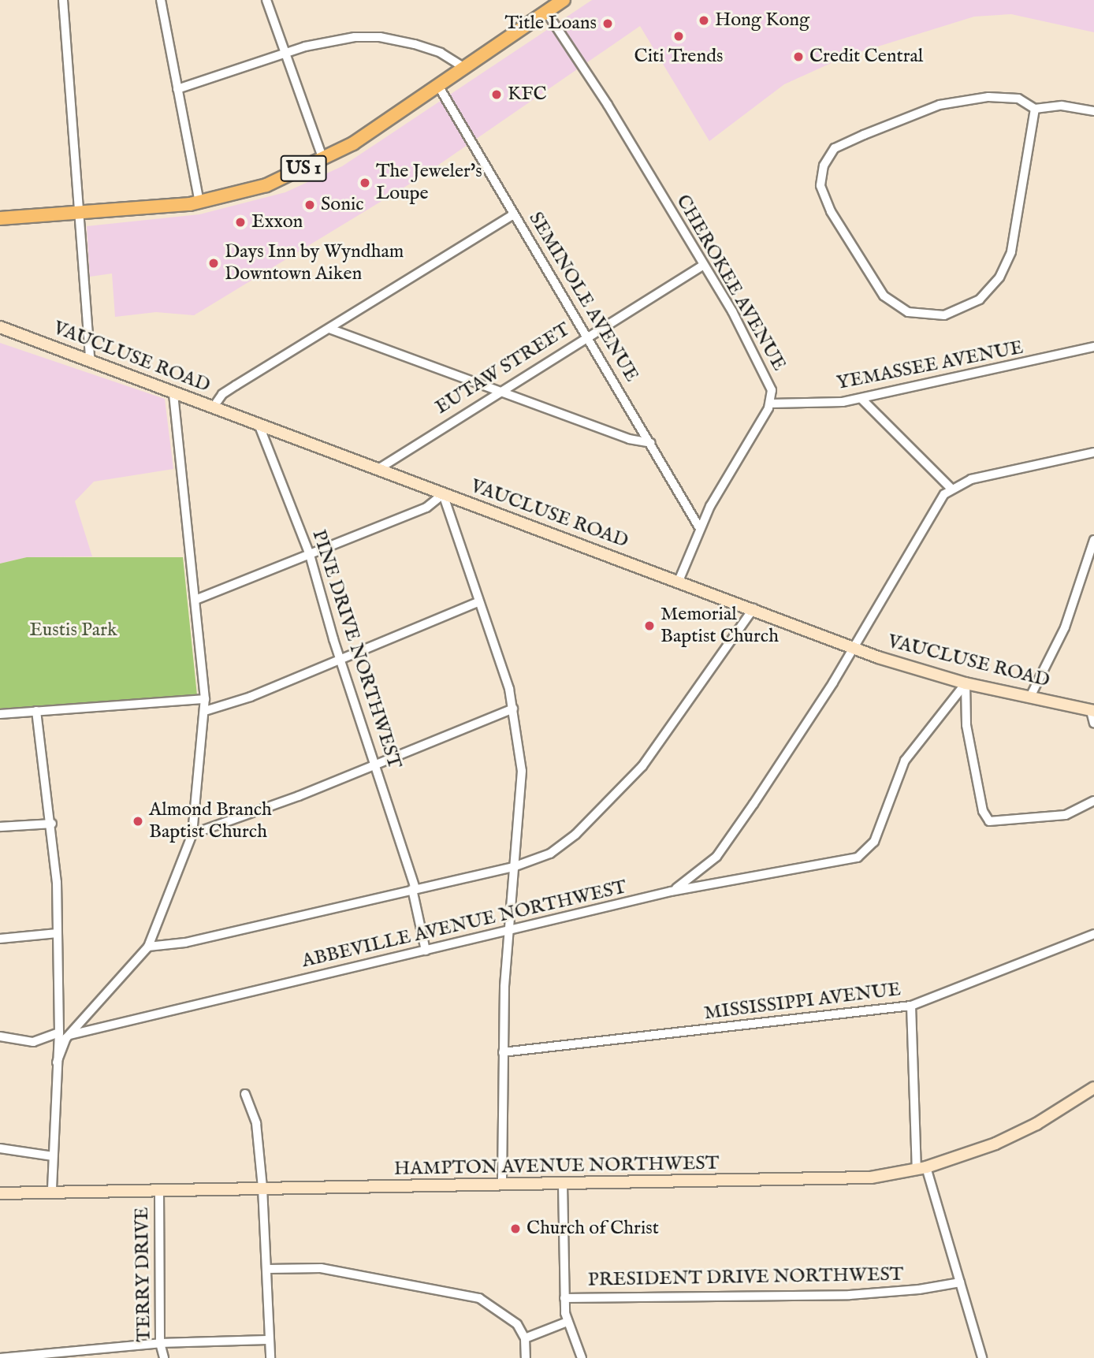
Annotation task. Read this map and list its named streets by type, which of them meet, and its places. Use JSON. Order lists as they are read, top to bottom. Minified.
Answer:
{"streets":{"main road":["US 1"],"street":["CHEROKEE AVENUE","SEMINOLE AVENUE","VAUCLUSE ROAD","YEMASSEE AVENUE","EUTAW STREET","PINE DRIVE NORTHWEST","ABBEVILLE AVENUE NORTHWEST","MISSISSIPPI AVENUE","HAMPTON AVENUE NORTHWEST","TERRY DRIVE","PRESIDENT DRIVE NORTHWEST"]},"crossings":[["US 1","CHEROKEE AVENUE"],["US 1","SEMINOLE AVENUE"],["CHEROKEE AVENUE","SEMINOLE AVENUE"],["CHEROKEE AVENUE","VAUCLUSE ROAD"],["CHEROKEE AVENUE","YEMASSEE AVENUE"],["CHEROKEE AVENUE","EUTAW STREET"],["SEMINOLE AVENUE","EUTAW STREET"],["VAUCLUSE ROAD","EUTAW STREET"],["VAUCLUSE ROAD","PINE DRIVE NORTHWEST"],["VAUCLUSE ROAD","ABBEVILLE AVENUE NORTHWEST"],["PINE DRIVE NORTHWEST","ABBEVILLE AVENUE NORTHWEST"],["HAMPTON AVENUE NORTHWEST","TERRY DRIVE"]],"parks":["Eustis Park"],"places":["Hong Kong","Title Loans","Citi Trends","Credit Central","KFC","The Jeweler's Loupe","Sonic","Exxon","Days Inn by Wyndham Downtown Aiken","Memorial Baptist Church","Almond Branch Baptist Church","Church of Christ"]}
